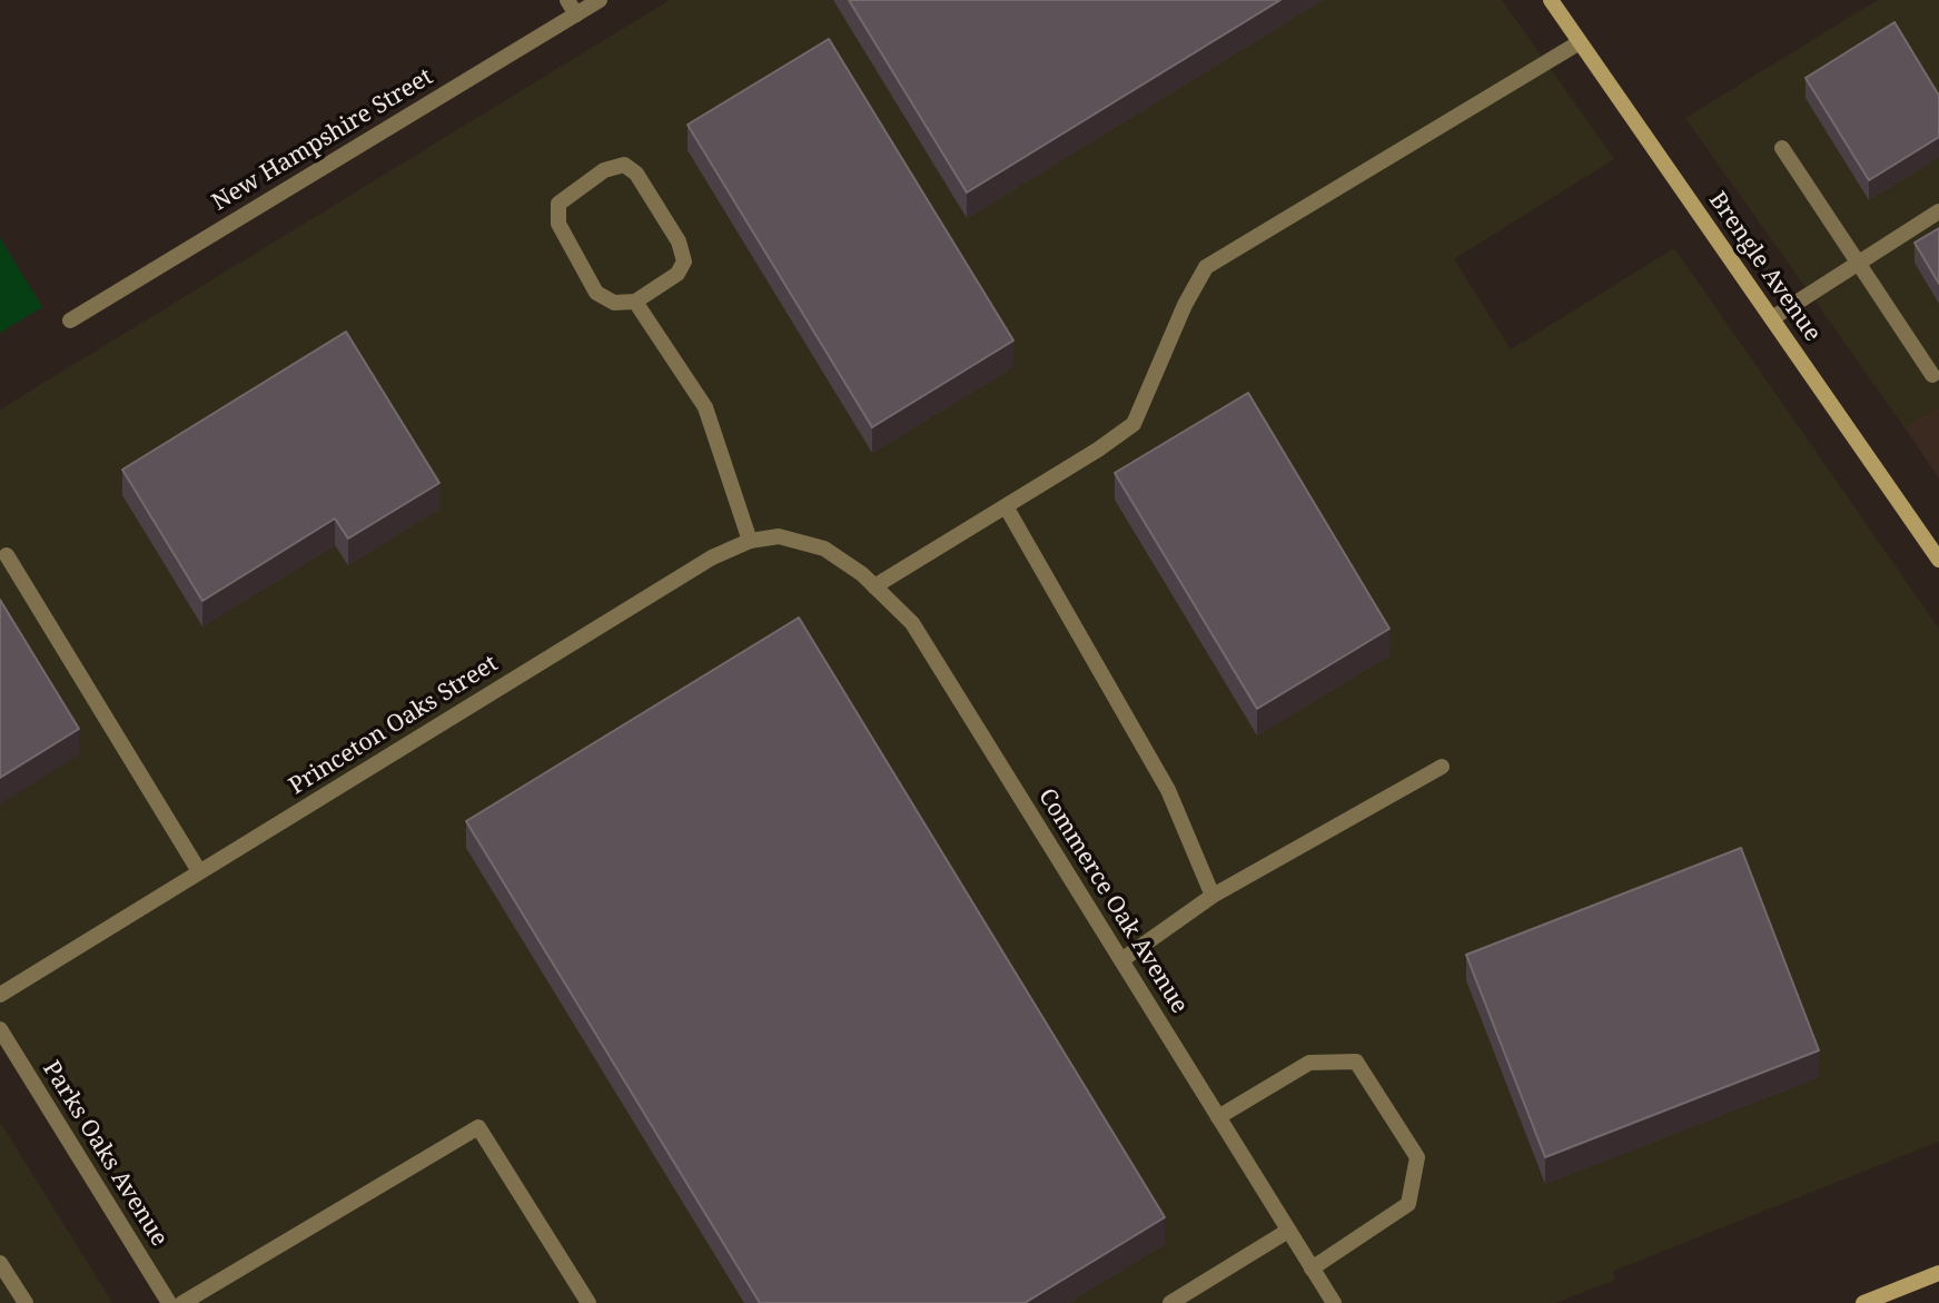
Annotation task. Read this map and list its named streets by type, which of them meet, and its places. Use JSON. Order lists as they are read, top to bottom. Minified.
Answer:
{"streets":{"street":["New Hampshire Street","Brengle Avenue","Princeton Oaks Street","Commerce Oak Avenue","Parks Oaks Avenue"]},"crossings":[["Princeton Oaks Street","Commerce Oak Avenue"]]}
